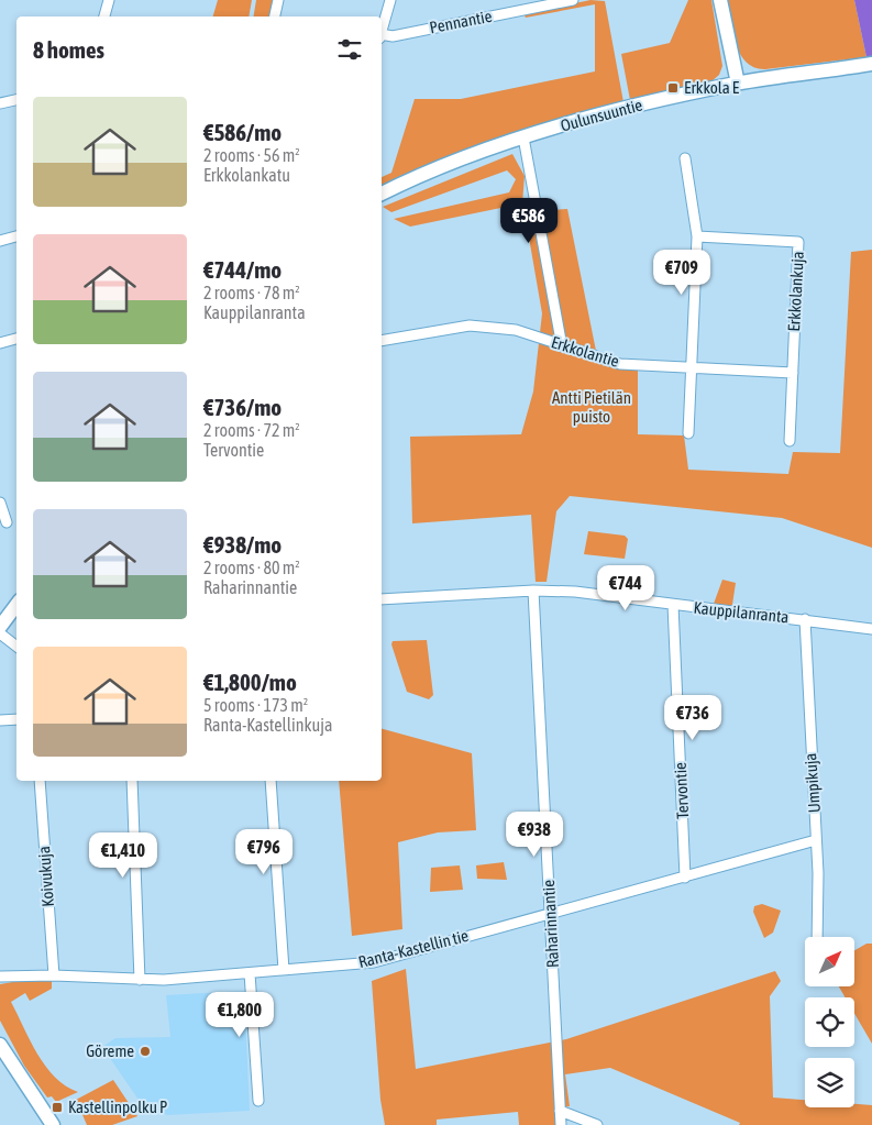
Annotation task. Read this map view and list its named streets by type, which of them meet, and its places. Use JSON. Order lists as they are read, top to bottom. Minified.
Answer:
{"streets":{"main road":["Oulunsuuntie"],"street":["Pennantie","Erkkolankuja","Erkkolantie","Kauppilanranta","Umpikuja","Tervontie","Koivukuja","Raharinnantie","Ranta-Kastellin tie"]},"crossings":[["Erkkolankuja","Erkkolantie"],["Kauppilanranta","Umpikuja"],["Kauppilanranta","Tervontie"],["Kauppilanranta","Raharinnantie"],["Umpikuja","Ranta-Kastellin tie"],["Tervontie","Ranta-Kastellin tie"],["Koivukuja","Ranta-Kastellin tie"],["Raharinnantie","Ranta-Kastellin tie"]],"parks":["Antti Pietilän puisto"],"places":{"transit":["Erkkola E","Kastellinpolku P"],"other":["Göreme"]},"north":"top right","page":{"heading":"8 homes","list":[{"name":"€586/mo","note":"2 rooms · 56 m² · Erkkolankatu"},{"name":"€744/mo","note":"2 rooms · 78 m² · Kauppilanranta"},{"name":"€736/mo","note":"2 rooms · 72 m² · Tervontie"},{"name":"€938/mo","note":"2 rooms · 80 m² · Raharinnantie"},{"name":"€1,800/mo","note":"5 rooms · 173 m² · Ranta-Kastellinkuja"}],"price":["€586","€709","€744","€736","€938","€796","€1,410","€1,800"]}}
